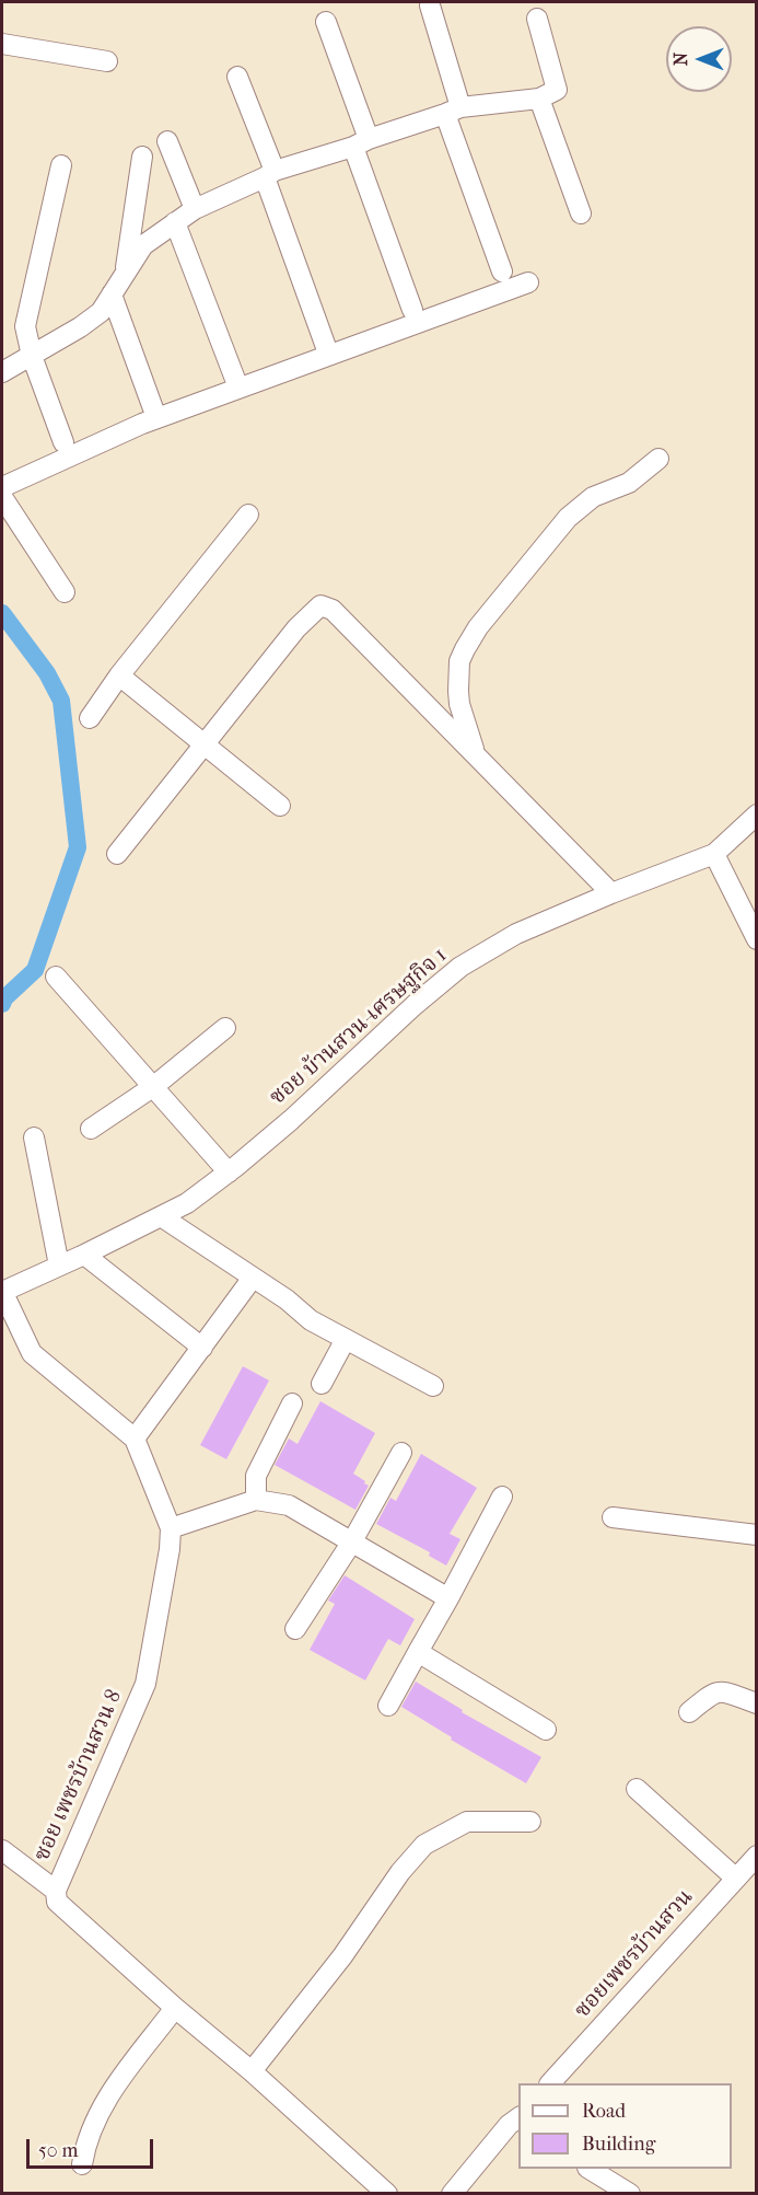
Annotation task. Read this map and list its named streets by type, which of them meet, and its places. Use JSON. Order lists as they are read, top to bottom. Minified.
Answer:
{"streets":{"street":["ซอย บ้านสวน-เศรษฐกิจ 1","ซอย เพชรบ้านสวน 8","ซอยเพชรบ้านสวน"]},"crossings":[["ซอย บ้านสวน-เศรษฐกิจ 1","ซอย เพชรบ้านสวน 8"]],"legend":["Road","Building"],"scale_bar":"50 m","north":"left"}
